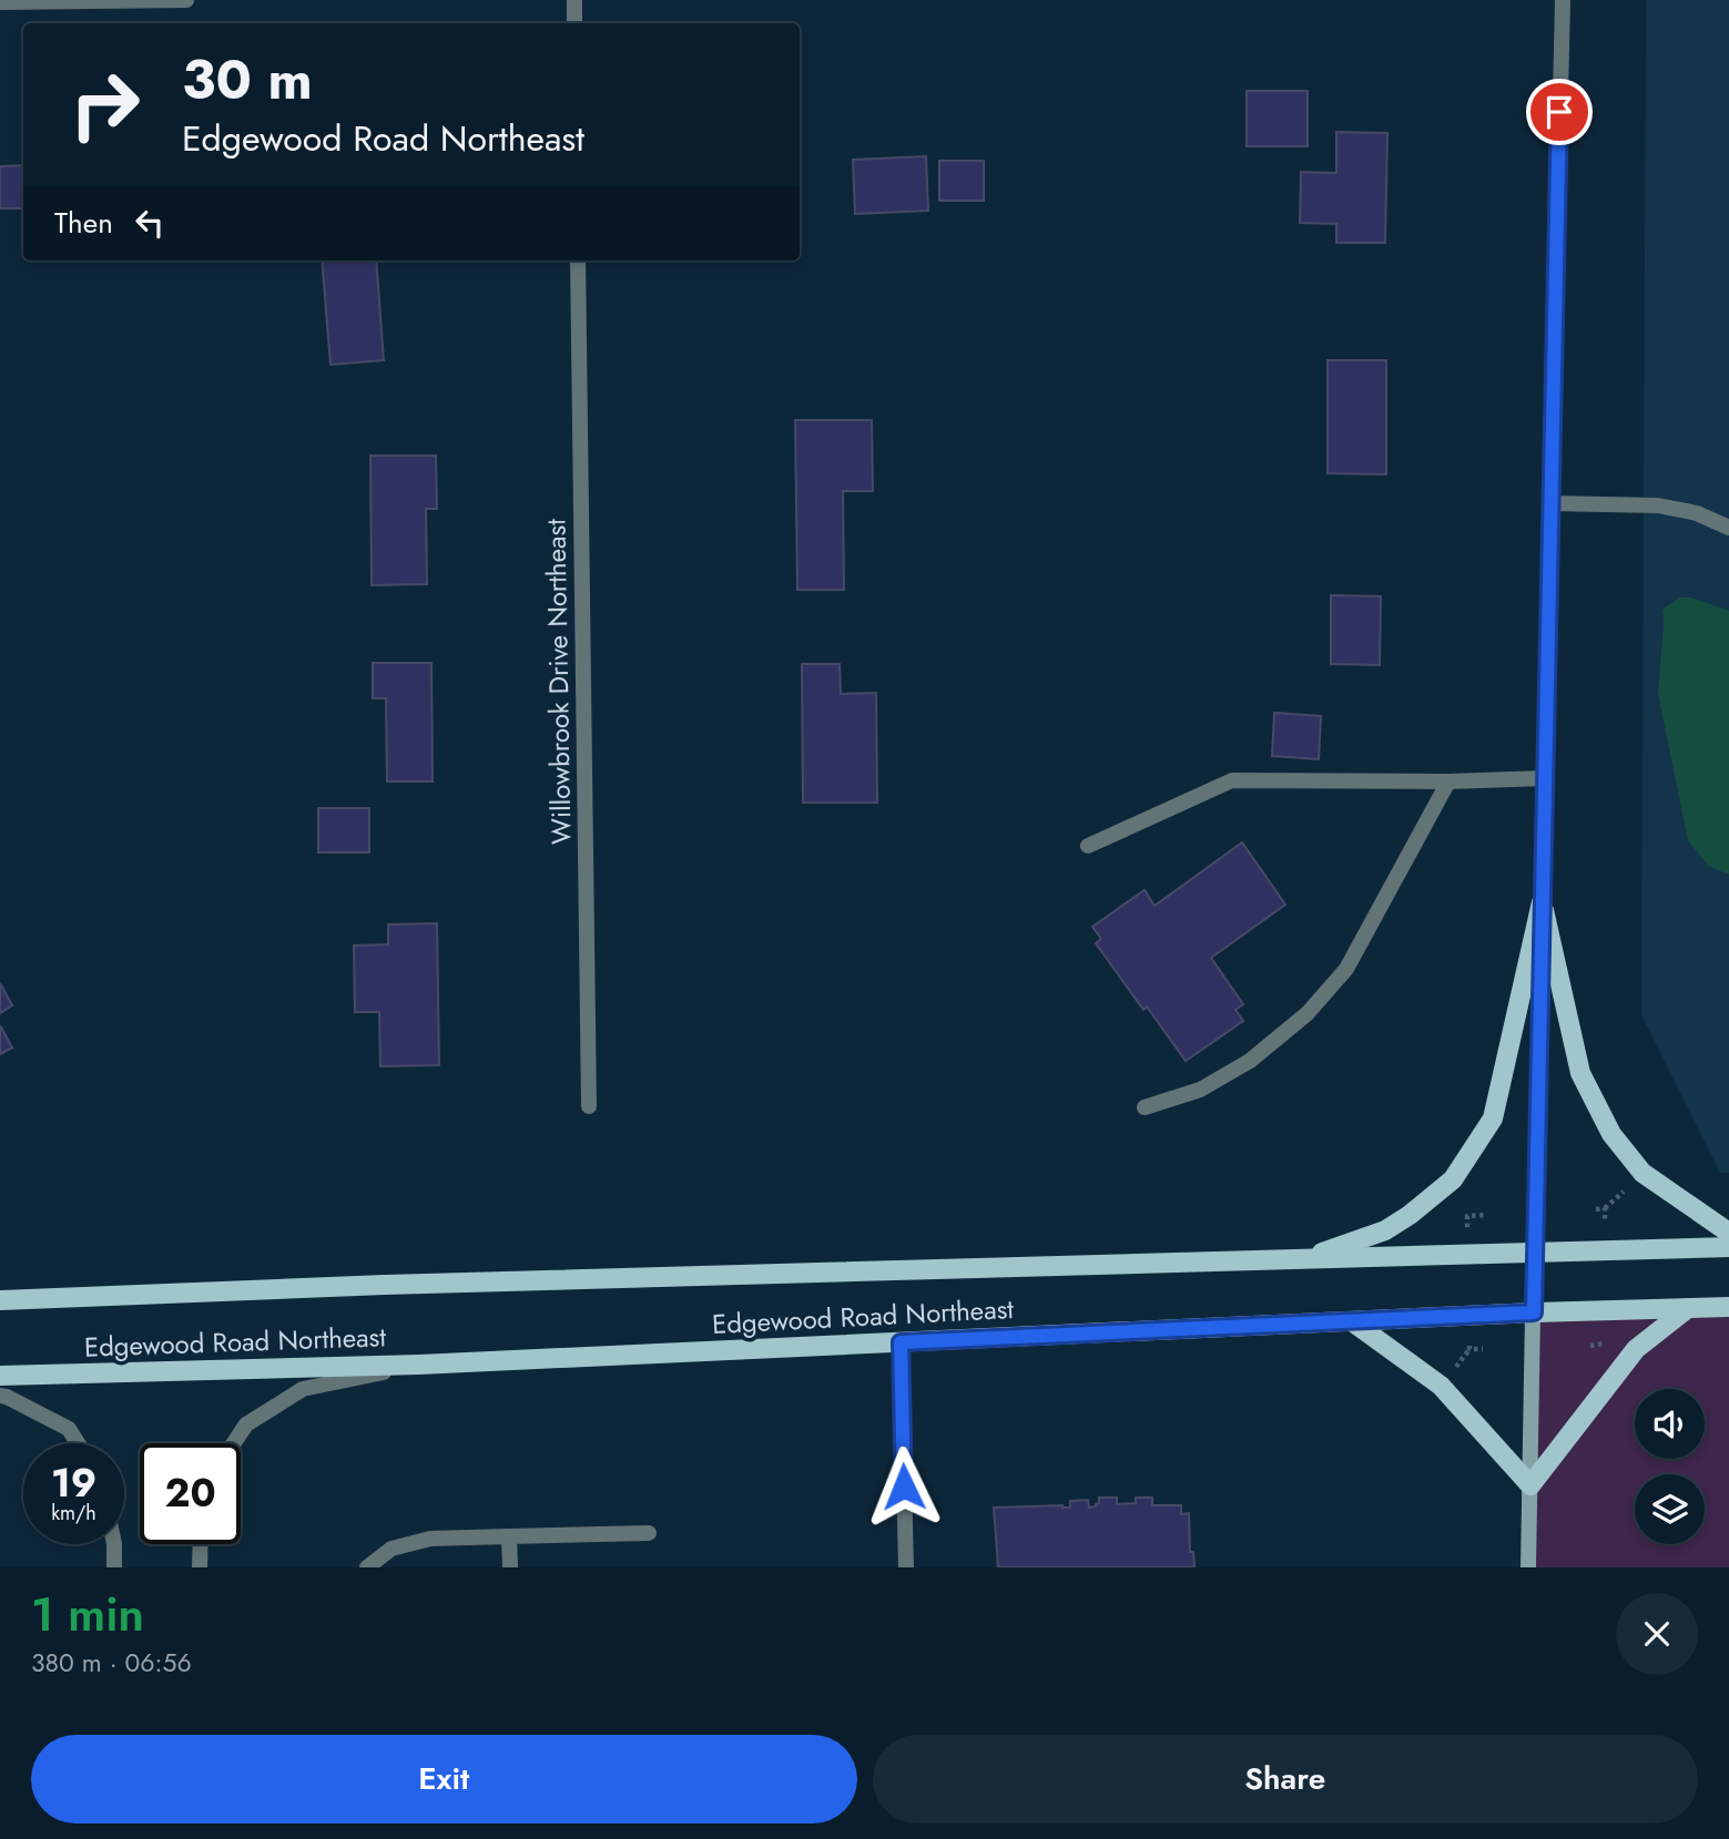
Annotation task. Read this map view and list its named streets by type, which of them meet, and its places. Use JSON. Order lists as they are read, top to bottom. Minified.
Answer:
{"streets":{"main road":["Edgewood Road Northeast"],"street":["Willowbrook Drive Northeast"]},"page":{"turn":["30 m","Edgewood Road Northeast"],"then":"Then","speed":"19 km/h","limit":"20","heading":["1 min","380 m · 06:56"],"buttons":["Exit","Share"]}}
